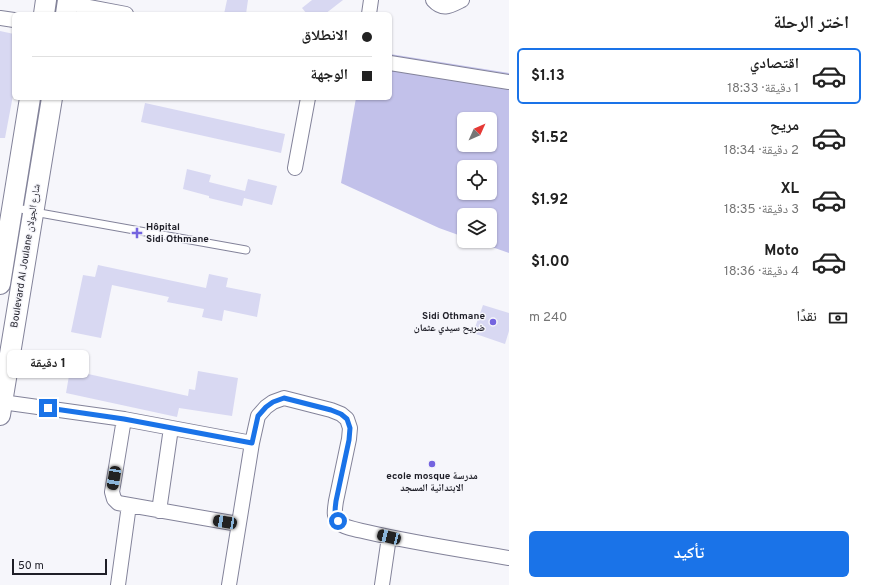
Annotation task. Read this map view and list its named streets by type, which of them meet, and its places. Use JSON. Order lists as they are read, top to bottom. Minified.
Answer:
{"streets":{"main road":["Boulevard Al Joulane شارع الجولان"]},"places":{"health":["Hôpital Sidi Othmane"],"other":["Sidi Othmane ضريح سيدي عثمان","ecole mosque مدرسة الابتدائية المسجد"]},"scale_bar":"50 m","north":"top right","page":{"heading":"اختر الرحلة","banner":["الانطلاق","الوجهة"],"list":[{"name":"اقتصادي","note":"1 دقيقة · 18:33","value":"$1.13"},{"name":"مريح","note":"2 دقيقة · 18:34","value":"$1.52"},{"name":"XL","note":"3 دقيقة · 18:35","value":"$1.92"},{"name":"Moto","note":"4 دقيقة · 18:36","value":"$1.00"}],"pay":["نقدًا","240 m"],"bubble":"1 دقيقة","buttons":"تأكيد","scale":"50 m"}}
